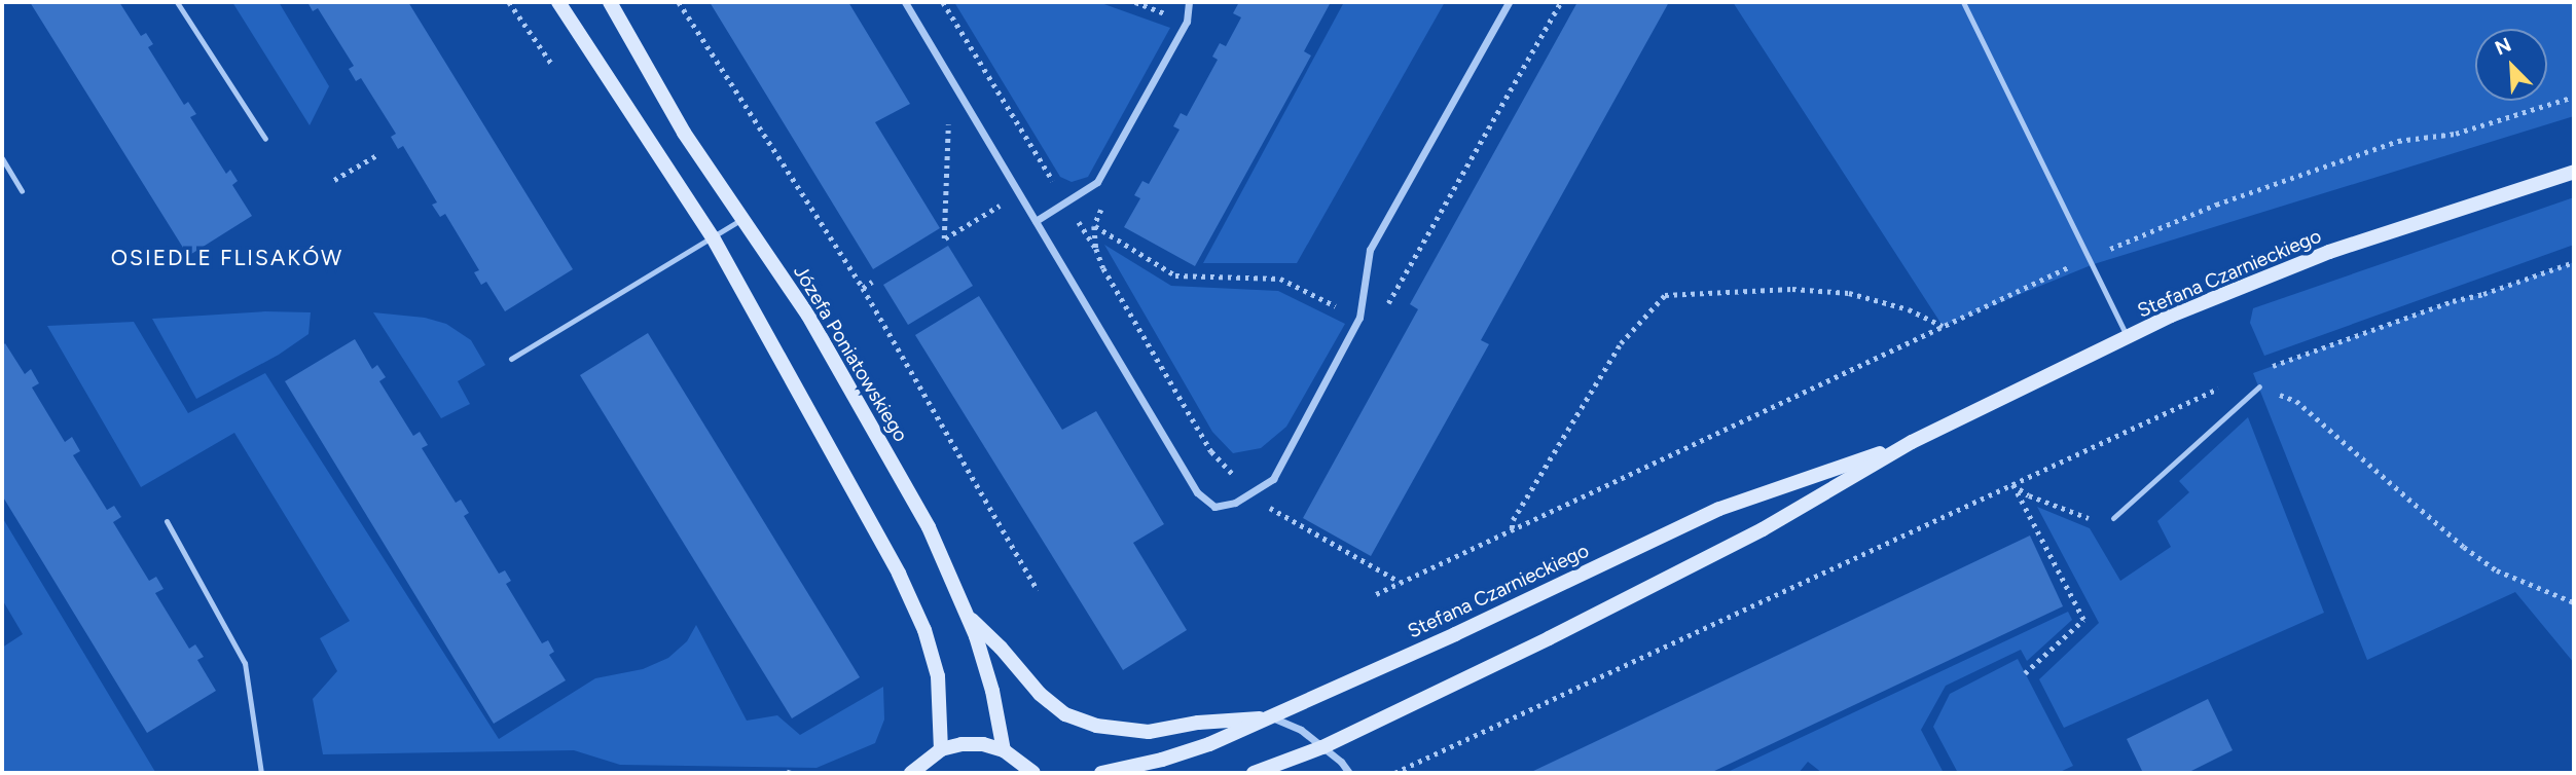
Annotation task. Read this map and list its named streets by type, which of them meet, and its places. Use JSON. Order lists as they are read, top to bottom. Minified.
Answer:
{"streets":{"street":["Stefana Czarnieckiego","Józefa Poniatowskiego"]},"districts":["OSIEDLE FLISAKÓW"],"north":"top left"}
